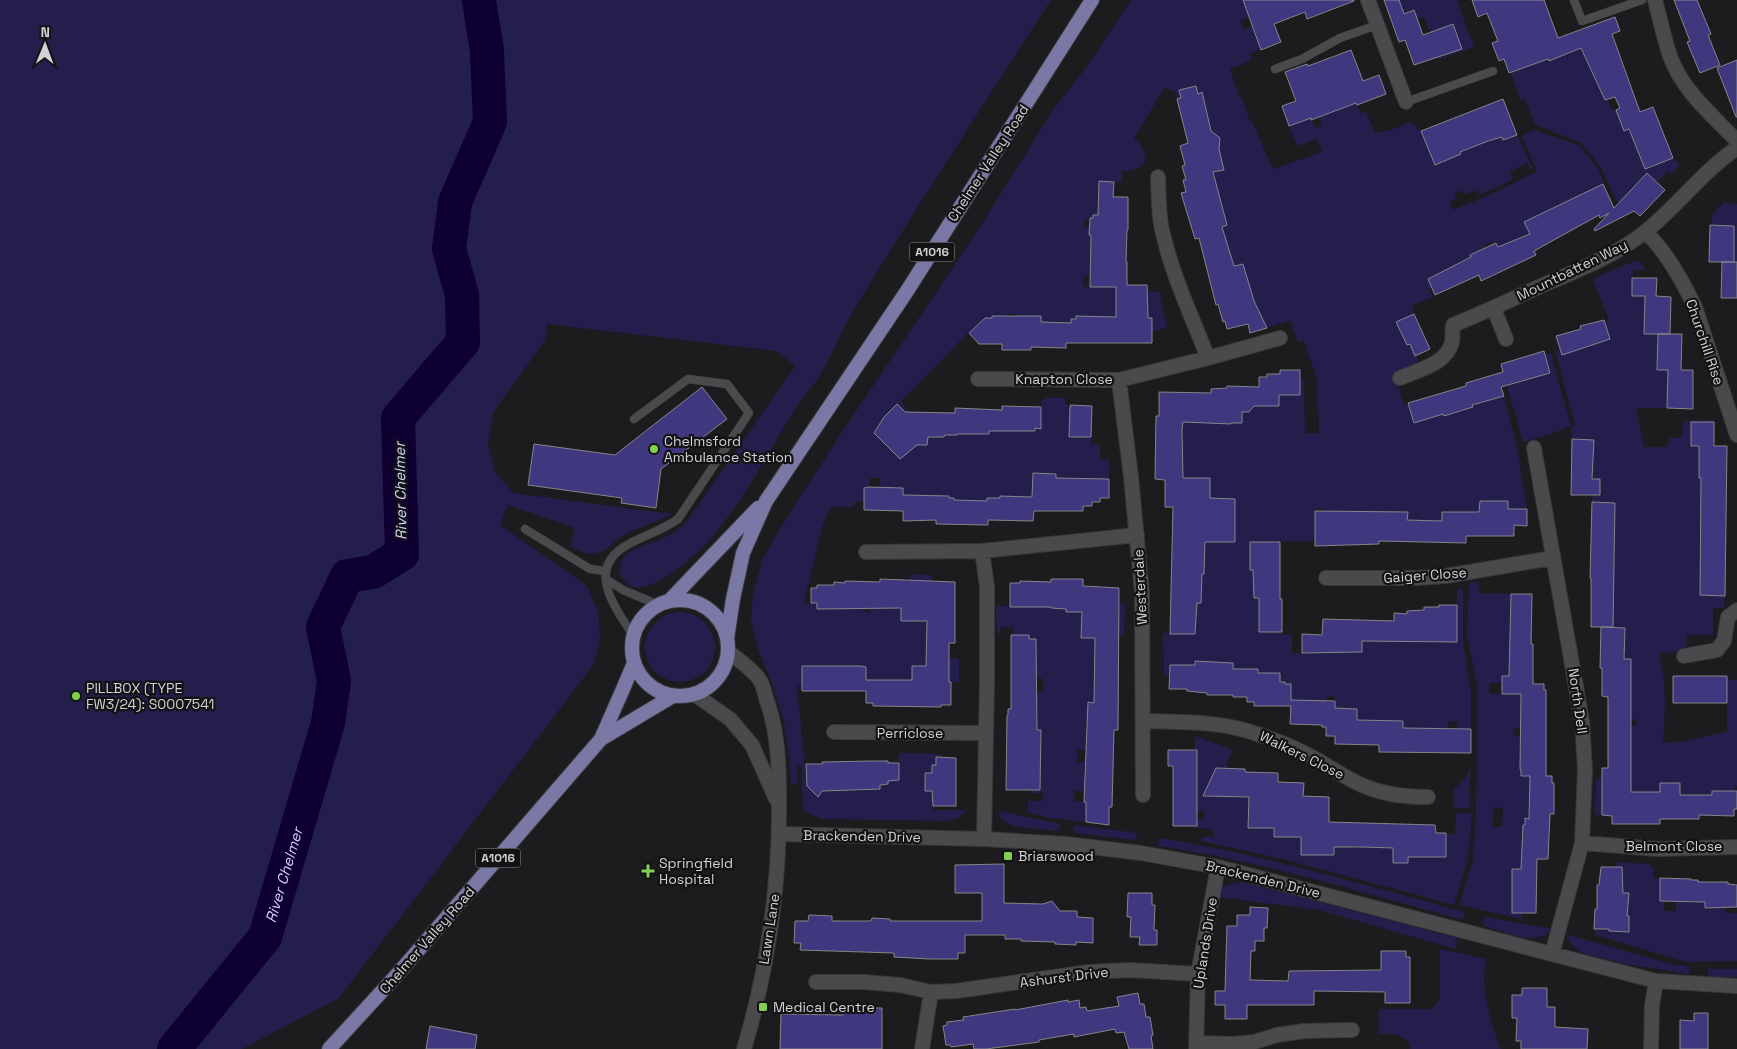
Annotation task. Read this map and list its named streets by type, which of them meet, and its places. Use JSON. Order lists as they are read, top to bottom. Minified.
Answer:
{"streets":{"main road":["Chelmer Valley Road","A1016"],"street":["Mountbatten Way","Churchill Rise","Knapton Close","Gaiger Close","Westerdale","North Dell","Perriclose","Walkers Close","Brackenden Drive","Belmont Close","Lawn Lane","Uplands Drive","Ashurst Drive"]},"crossings":[["Chelmer Valley Road","A1016"],["Chelmer Valley Road","Lawn Lane"],["A1016","Lawn Lane"],["Mountbatten Way","Churchill Rise"],["Knapton Close","Westerdale"],["Gaiger Close","North Dell"],["Westerdale","Walkers Close"],["North Dell","Brackenden Drive"],["North Dell","Belmont Close"],["Brackenden Drive","Lawn Lane"],["Brackenden Drive","Uplands Drive"],["Uplands Drive","Ashurst Drive"]],"water":["River Chelmer"],"places":{"other":["Chelmsford Ambulance Station","PILLBOX (TYPE FW3/24): S0007541"],"transit":["Briarswood","Medical Centre"],"health":["Springfield Hospital"]},"north":"top"}
